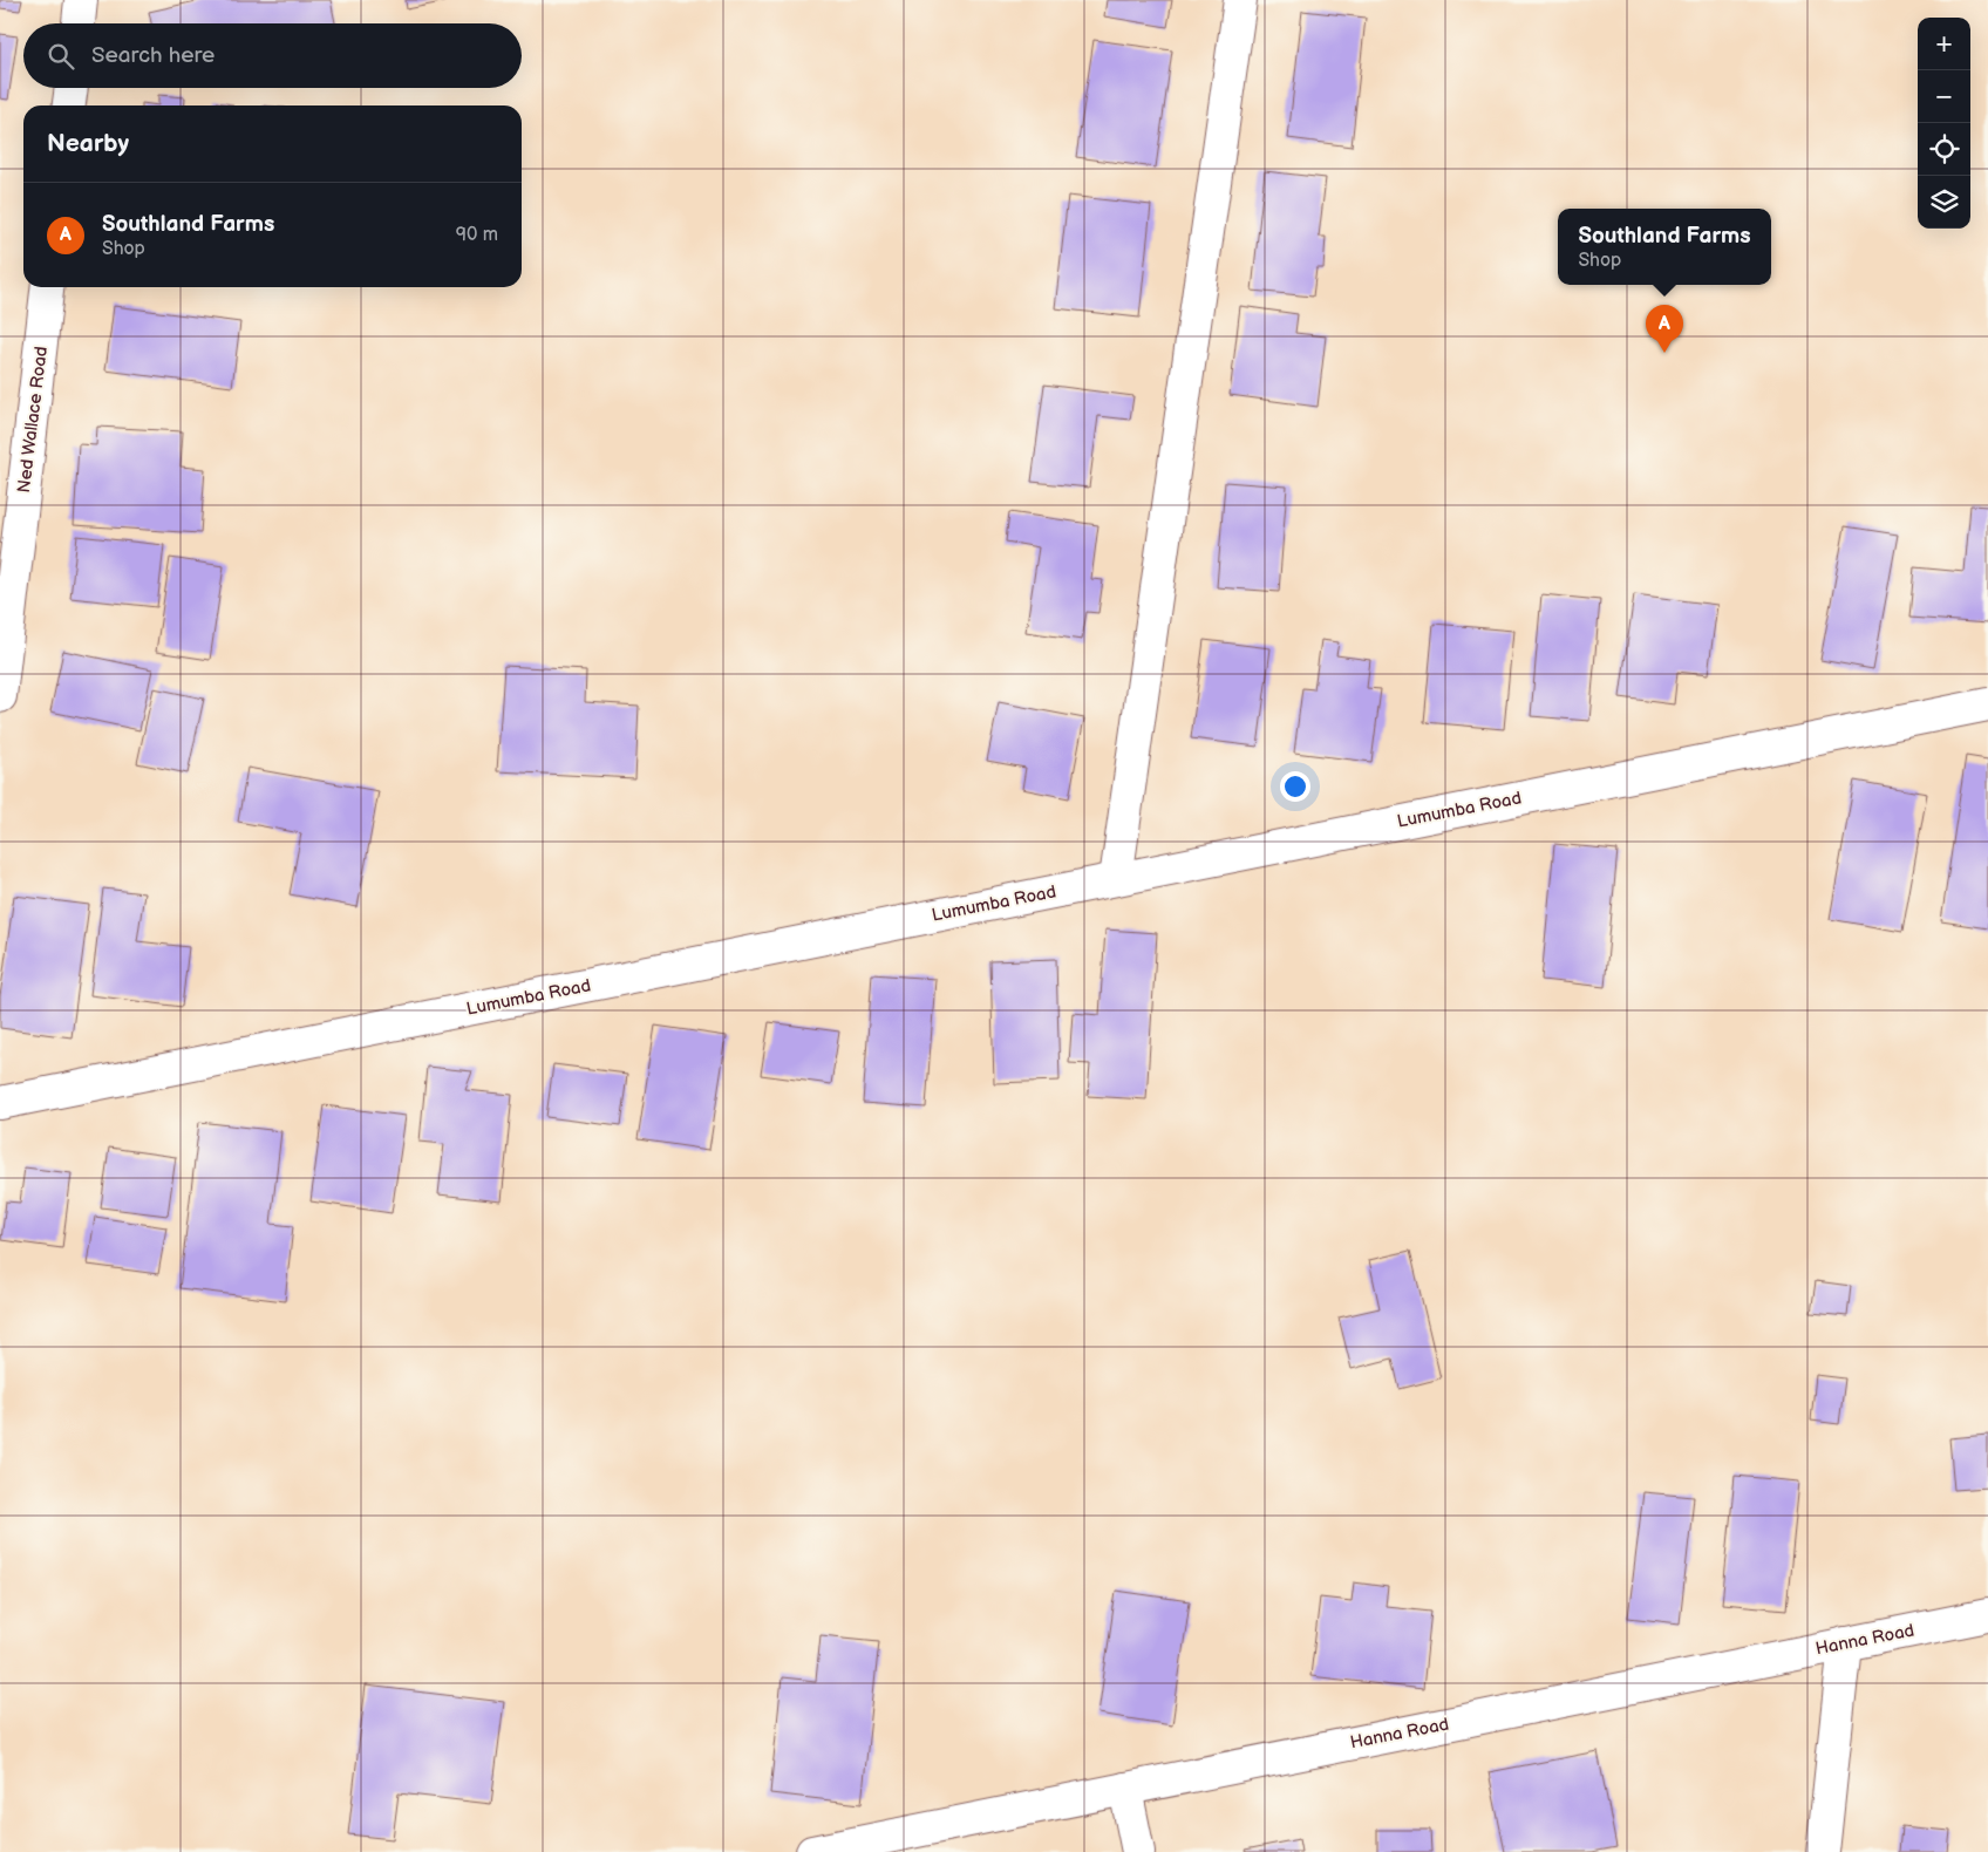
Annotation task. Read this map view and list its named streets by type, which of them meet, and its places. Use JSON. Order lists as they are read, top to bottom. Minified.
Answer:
{"streets":{"street":["Ned Wallace Road","Lumumba Road","Hanna Road"]},"page":{"map_buttons":["+","−"],"search":"Search here","heading":"Nearby","list":[{"mark":"A","name":"Southland Farms","note":"Shop","value":"90 m"}],"popup":["Southland Farms","Shop"],"pins":"A"}}
